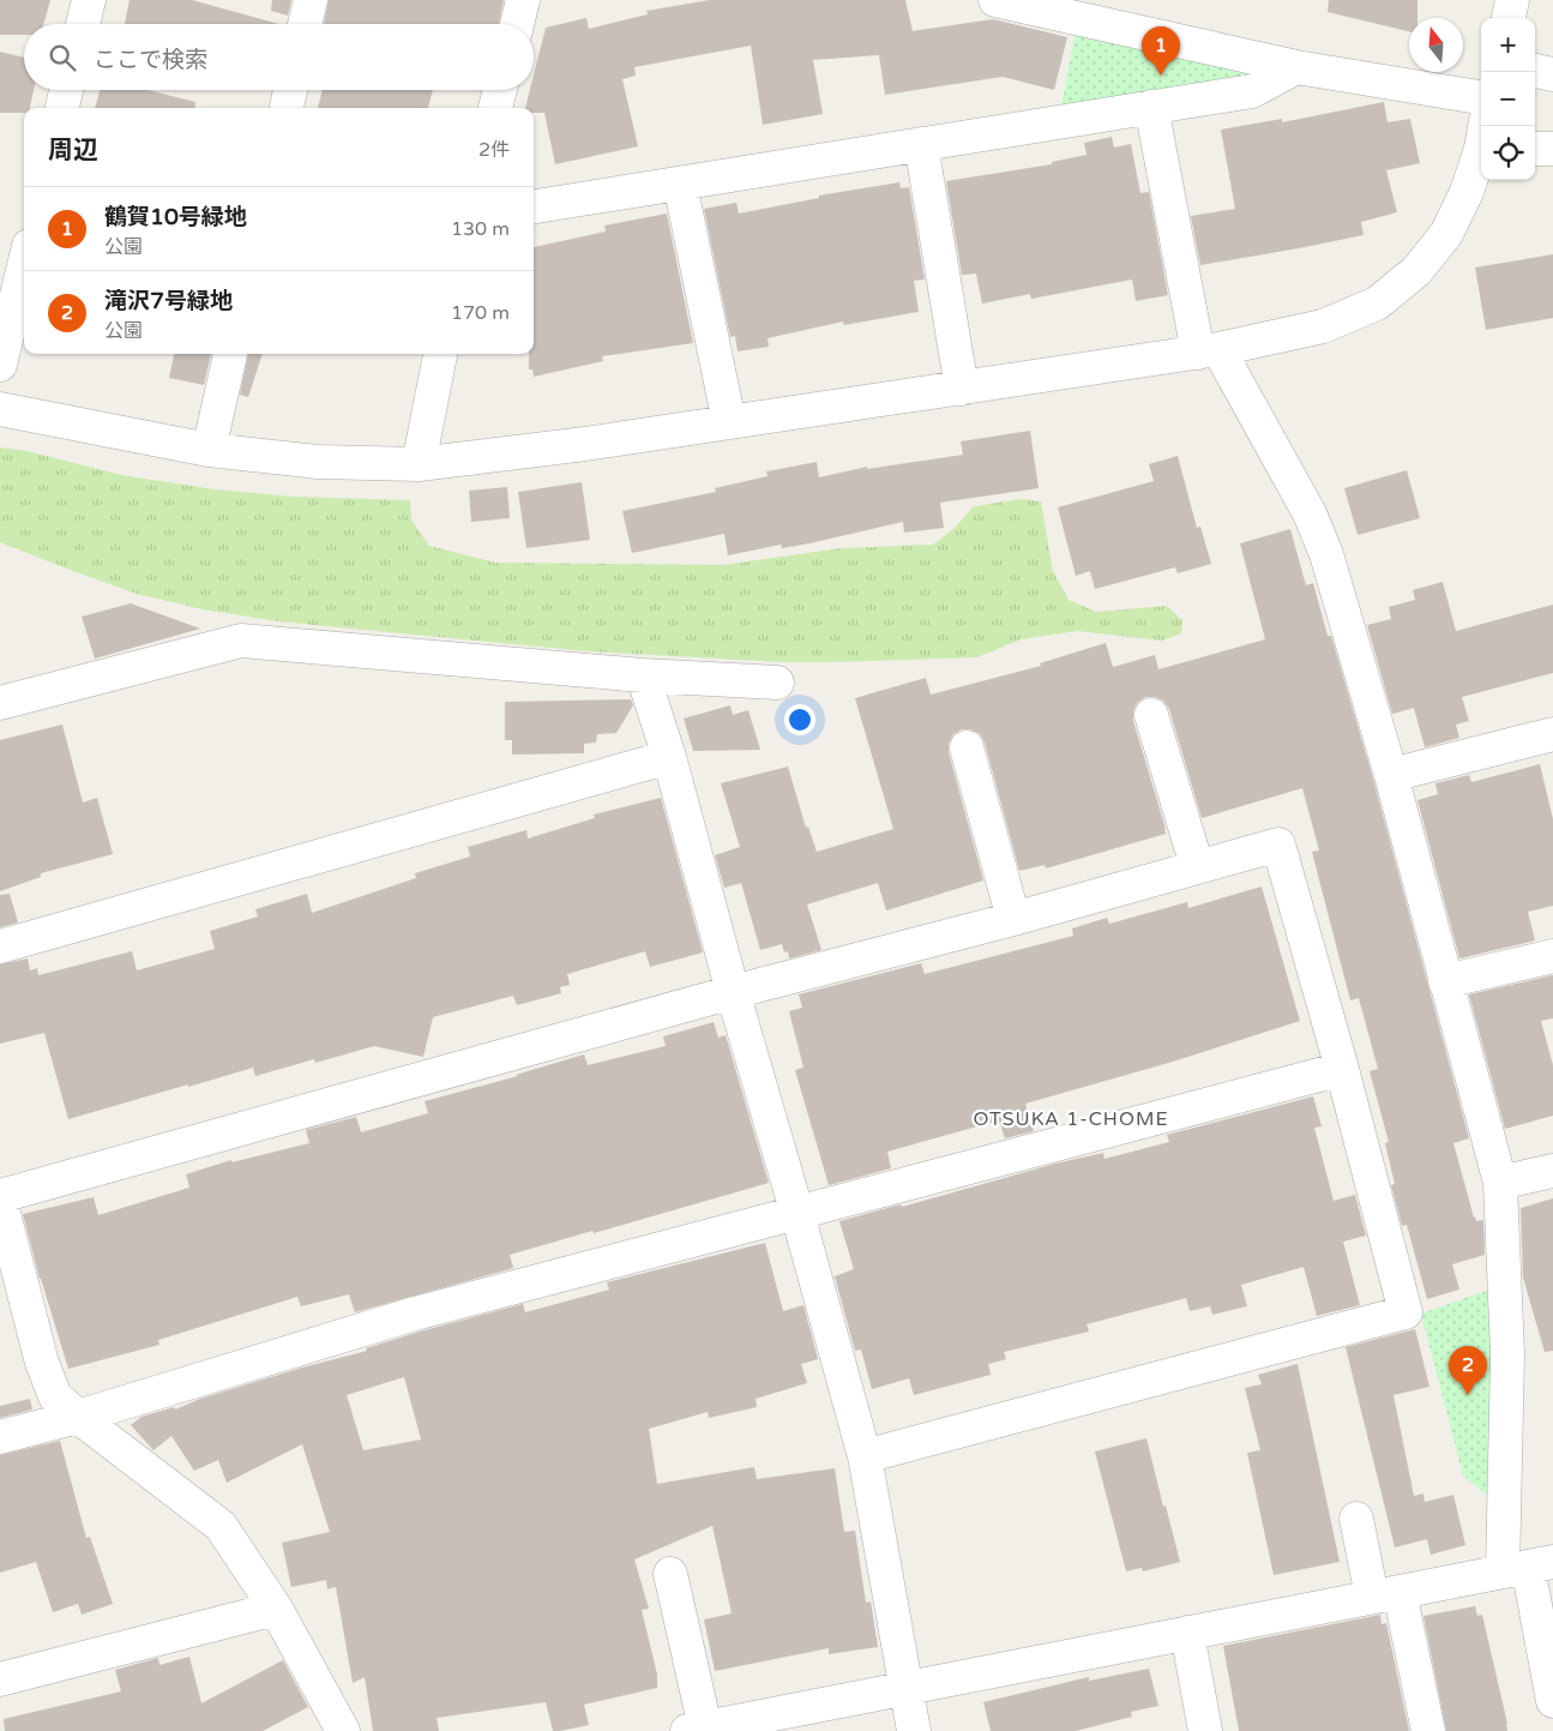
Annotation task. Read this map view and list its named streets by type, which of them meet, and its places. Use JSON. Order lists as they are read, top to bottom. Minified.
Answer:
{"districts":["OTSUKA 1-CHOME"],"north":"top","page":{"map_buttons":["+","−"],"search":"ここで検索","pins":["1","2"],"heading":["周辺","2件"],"list":[{"mark":"1","name":"鶴賀10号緑地","note":"公園","value":"130 m"},{"mark":"2","name":"滝沢7号緑地","note":"公園","value":"170 m"}]}}
